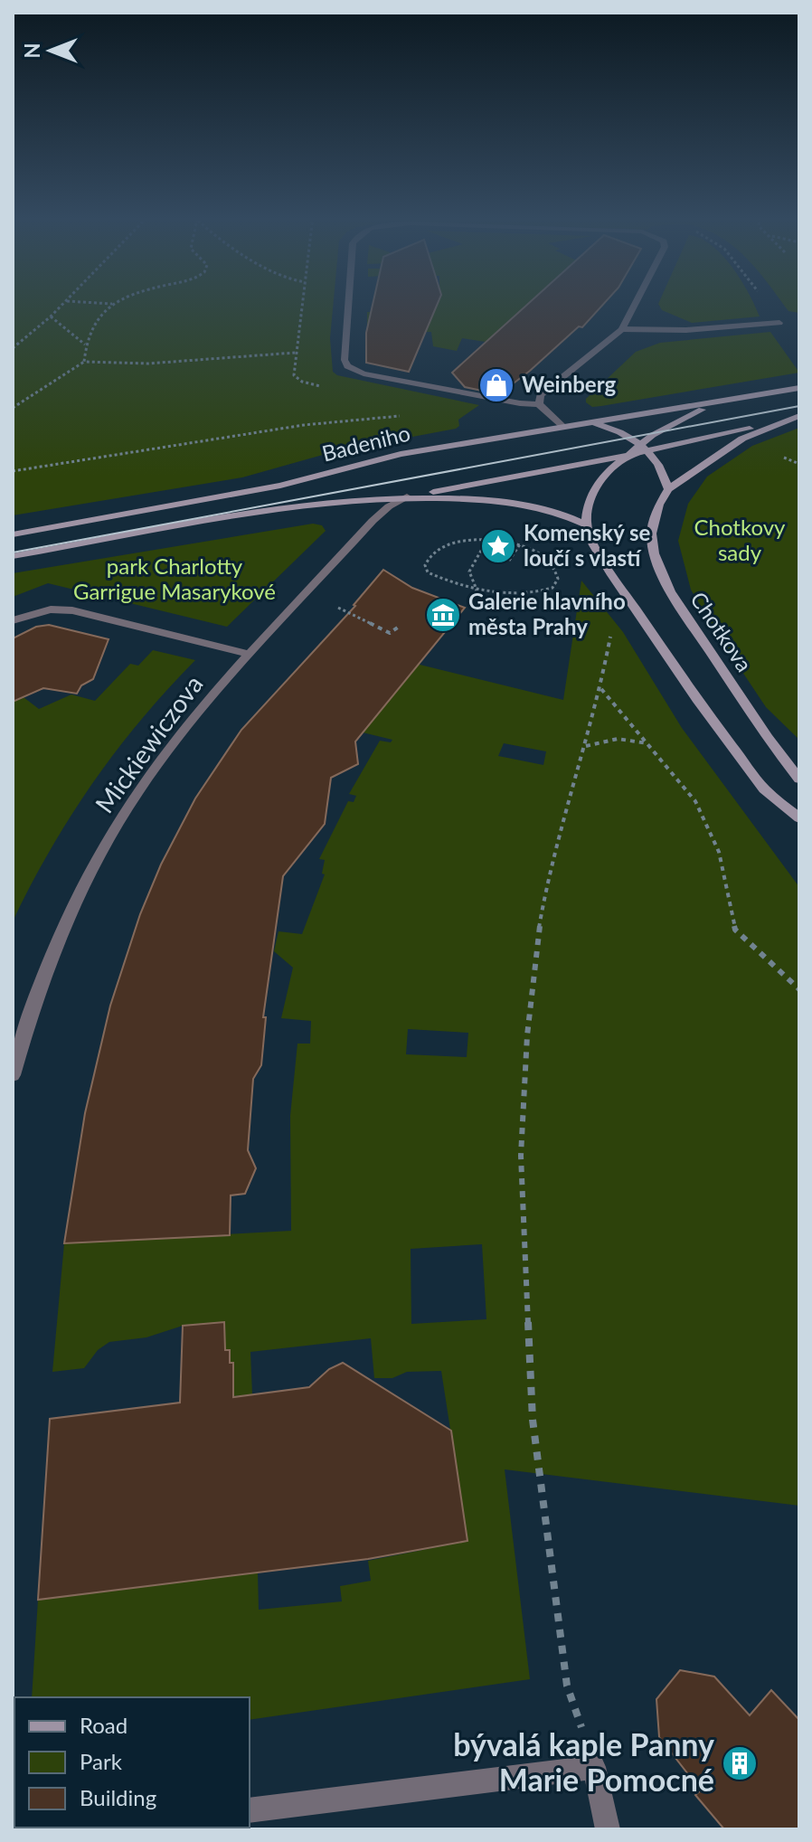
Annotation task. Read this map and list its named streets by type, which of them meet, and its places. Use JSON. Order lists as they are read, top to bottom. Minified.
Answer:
{"streets":{"main road":["Badeniho","Chotkova"],"street":["Mickiewiczova"]},"crossings":[["Badeniho","Mickiewiczova"]],"parks":["Chotkovy sady","park Charlotty Garrigue Masarykové"],"places":{"shop":["Weinberg"],"place":["Komenský se loučí s vlastí"],"museum":["Galerie hlavního města Prahy"],"building":["bývalá kaple Panny Marie Pomocné"]},"legend":["Road","Park","Building"],"north":"left"}
